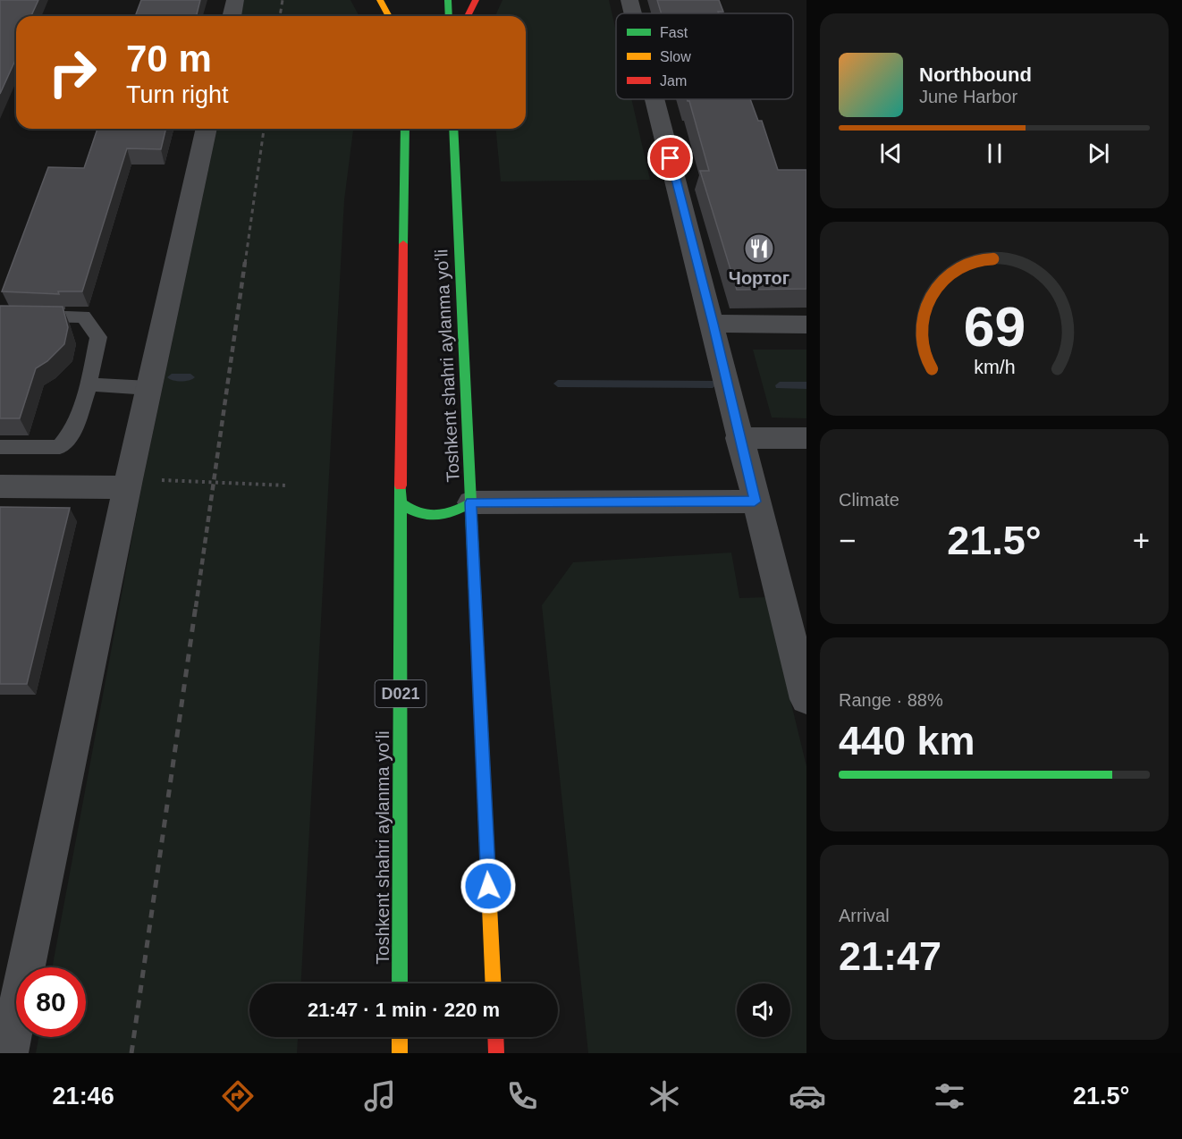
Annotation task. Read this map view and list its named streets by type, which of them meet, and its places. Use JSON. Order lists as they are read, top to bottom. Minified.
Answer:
{"streets":{"highway":["Toshkent shahri aylanma yoʻli","D021"]},"places":{"restaurant":["Чортог"]},"legend":["Fast","Slow","Jam"],"page":{"turn":["70 m","Turn right"],"song":["Northbound","June Harbor"],"tile":["Climate",["Range · 88%","440 km"],["Arrival","21:47"]],"heat":["−","21.5°","+"],"limit":"80","trip":"21:47 · 1 min · 220 m","tabs":["21:46","21.5°"],"gauge":["69","km/h"]}}
